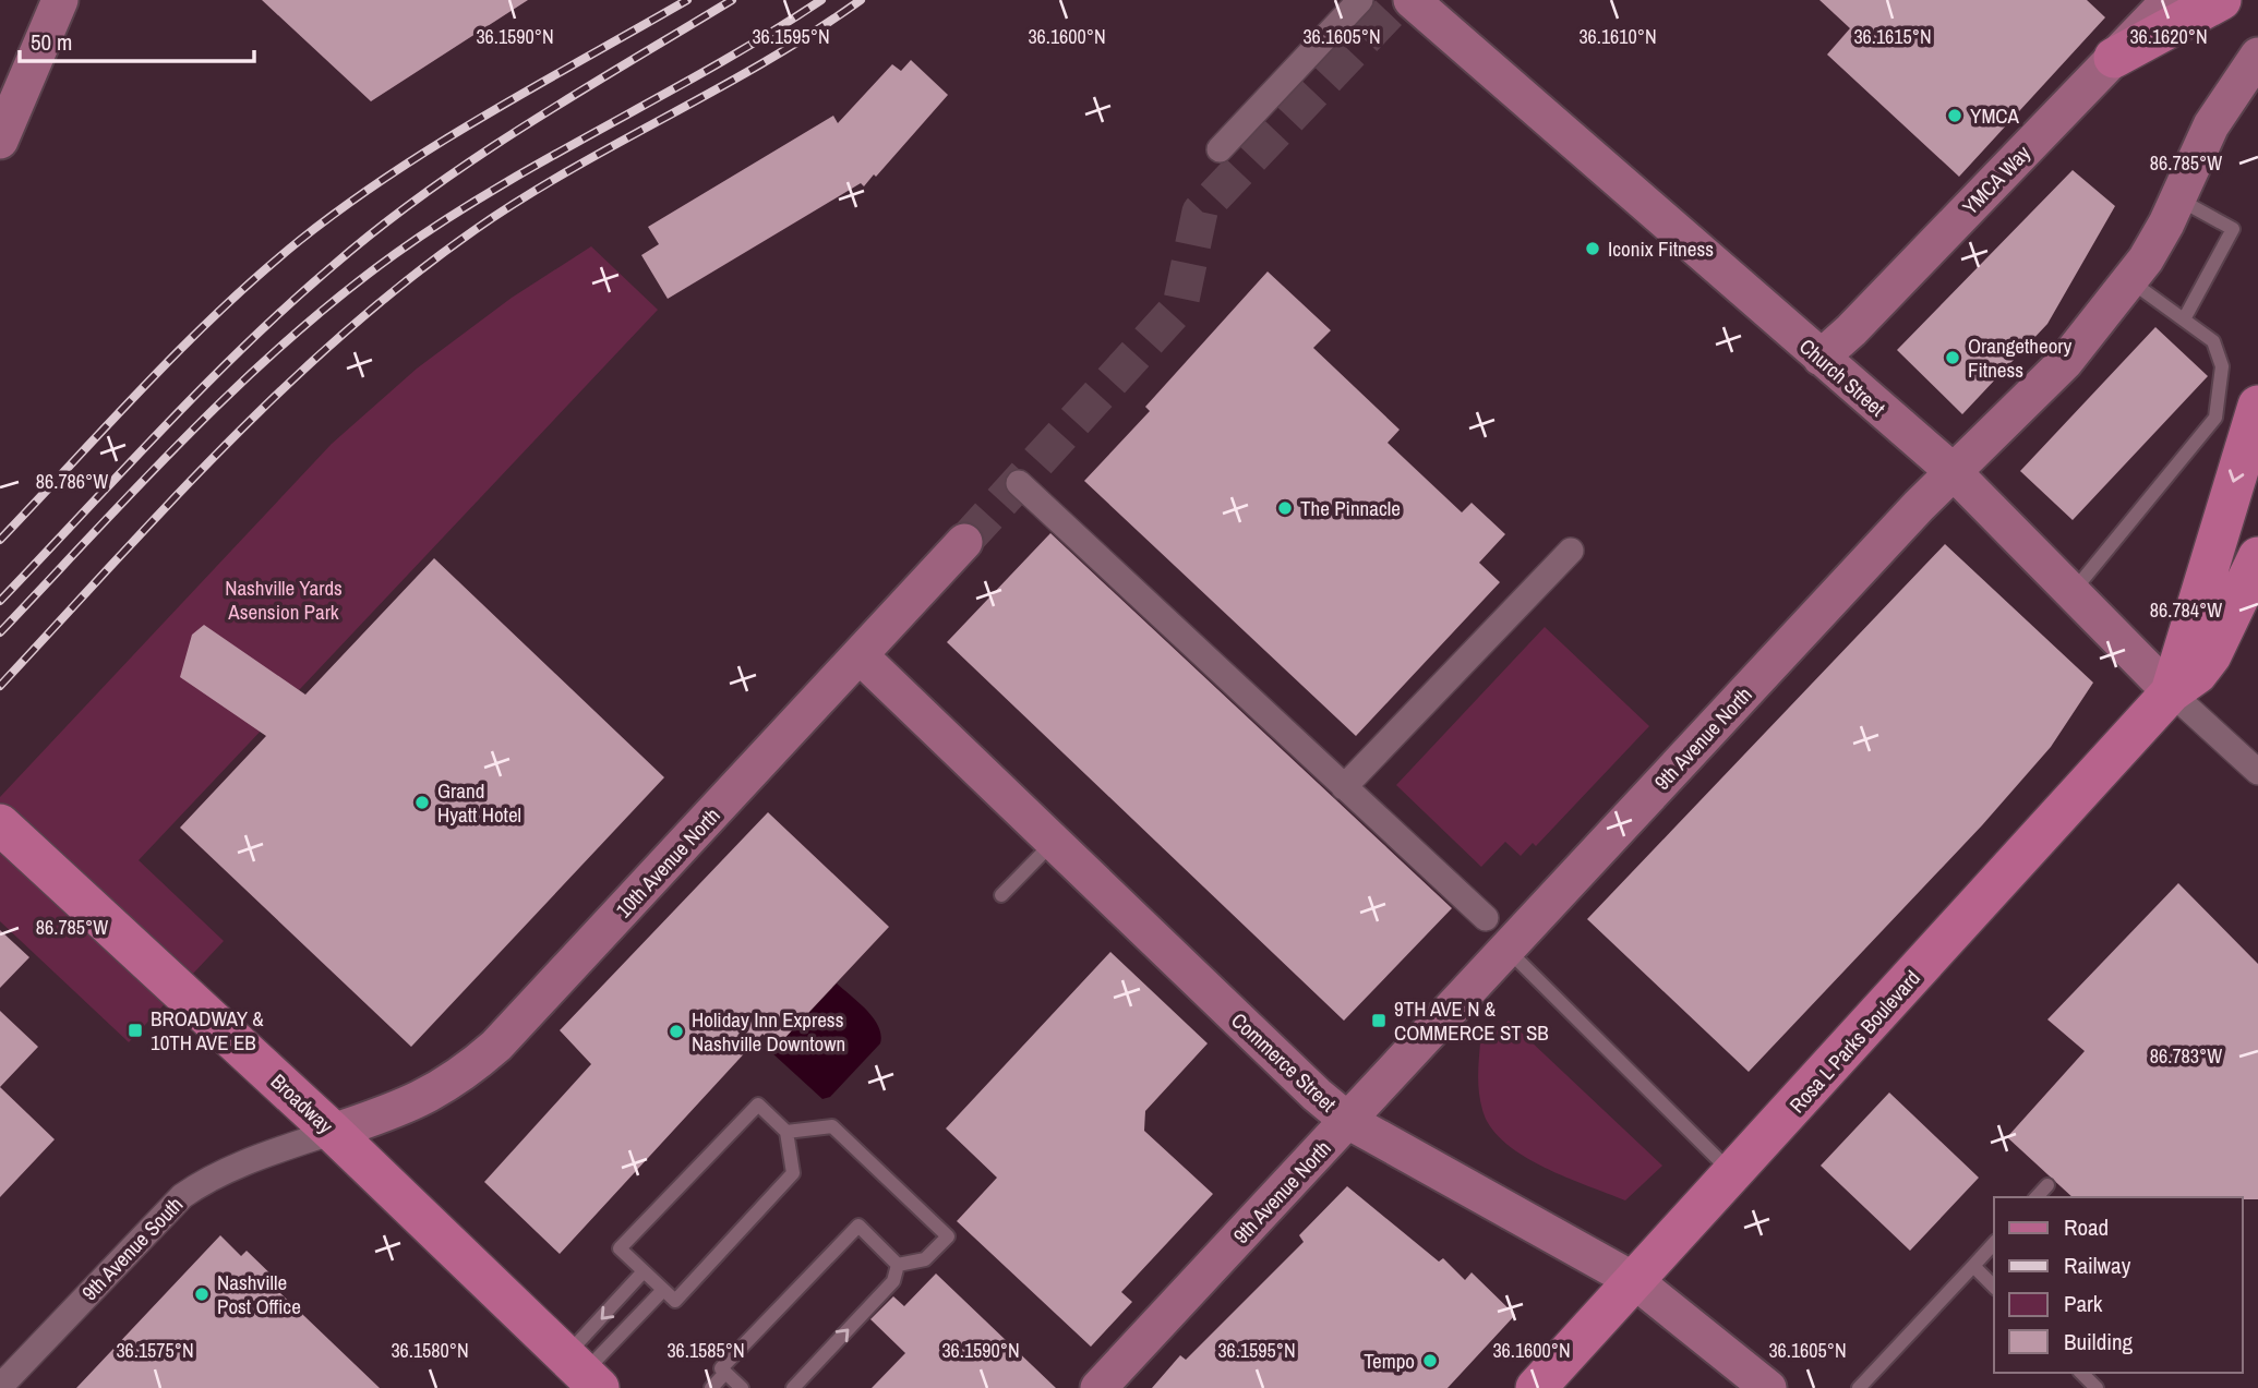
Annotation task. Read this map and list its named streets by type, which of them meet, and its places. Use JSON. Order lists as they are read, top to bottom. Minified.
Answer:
{"streets":{"main road":["Rosa L Parks Boulevard","Broadway"],"street":["YMCA Way","Church Street","9th Avenue North","10th Avenue North","Commerce Street","9th Avenue South"]},"crossings":[["YMCA Way","Church Street"],["Church Street","9th Avenue North"],["Church Street","Rosa L Parks Boulevard"],["9th Avenue North","Commerce Street"],["10th Avenue North","Commerce Street"],["10th Avenue North","Broadway"],["10th Avenue North","9th Avenue South"],["Rosa L Parks Boulevard","Commerce Street"],["Broadway","9th Avenue South"]],"parks":["Nashville Yards Asension Park"],"places":{"other":["YMCA","Iconix Fitness","Orangetheory Fitness","The Pinnacle","Grand Hyatt Hotel","Holiday Inn Express Nashville Downtown","Nashville Post Office","Tempo"],"transit":["9TH AVE N & COMMERCE ST SB","BROADWAY & 10TH AVE EB"]},"legend":["Road","Railway","Park","Building"],"scale_bar":"50 m","coordinates":["36.1590°N","36.1595°N","36.1600°N","36.1605°N","36.1610°N","36.1615°N","36.1620°N","86.785°W","86.786°W","86.784°W","86.783°W","36.1575°N","36.1580°N","36.1585°N"]}
